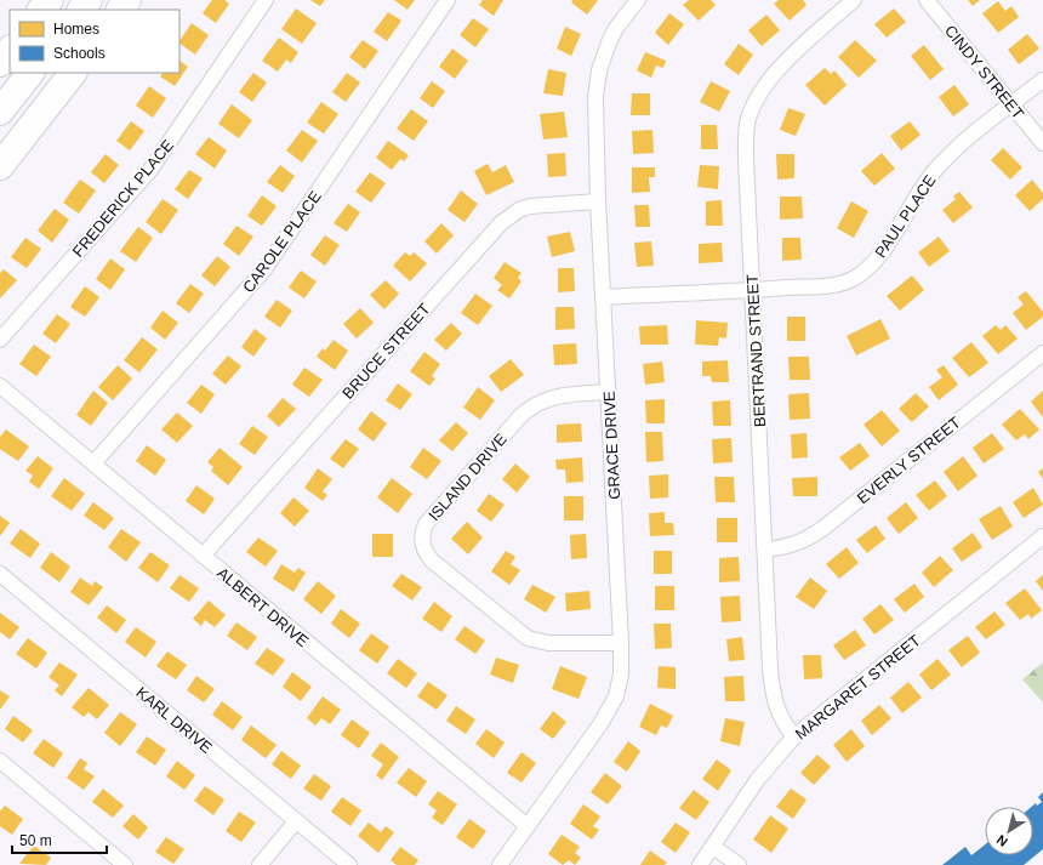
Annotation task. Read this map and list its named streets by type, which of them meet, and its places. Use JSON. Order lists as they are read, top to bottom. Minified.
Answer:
{"streets":{"street":["CINDY STREET","FREDERICK PLACE","PAUL PLACE","CAROLE PLACE","BRUCE STREET","BERTRAND STREET","GRACE DRIVE","EVERLY STREET","ISLAND DRIVE","ALBERT DRIVE","MARGARET STREET","KARL DRIVE"]},"crossings":[["CINDY STREET","PAUL PLACE"],["PAUL PLACE","BERTRAND STREET"],["PAUL PLACE","GRACE DRIVE"],["CAROLE PLACE","ALBERT DRIVE"],["BRUCE STREET","GRACE DRIVE"],["BRUCE STREET","ALBERT DRIVE"],["BERTRAND STREET","EVERLY STREET"],["BERTRAND STREET","MARGARET STREET"],["GRACE DRIVE","ISLAND DRIVE"],["GRACE DRIVE","ALBERT DRIVE"]],"legend":["Homes","Schools"],"scale_bar":"50 m","north":"bottom left"}
